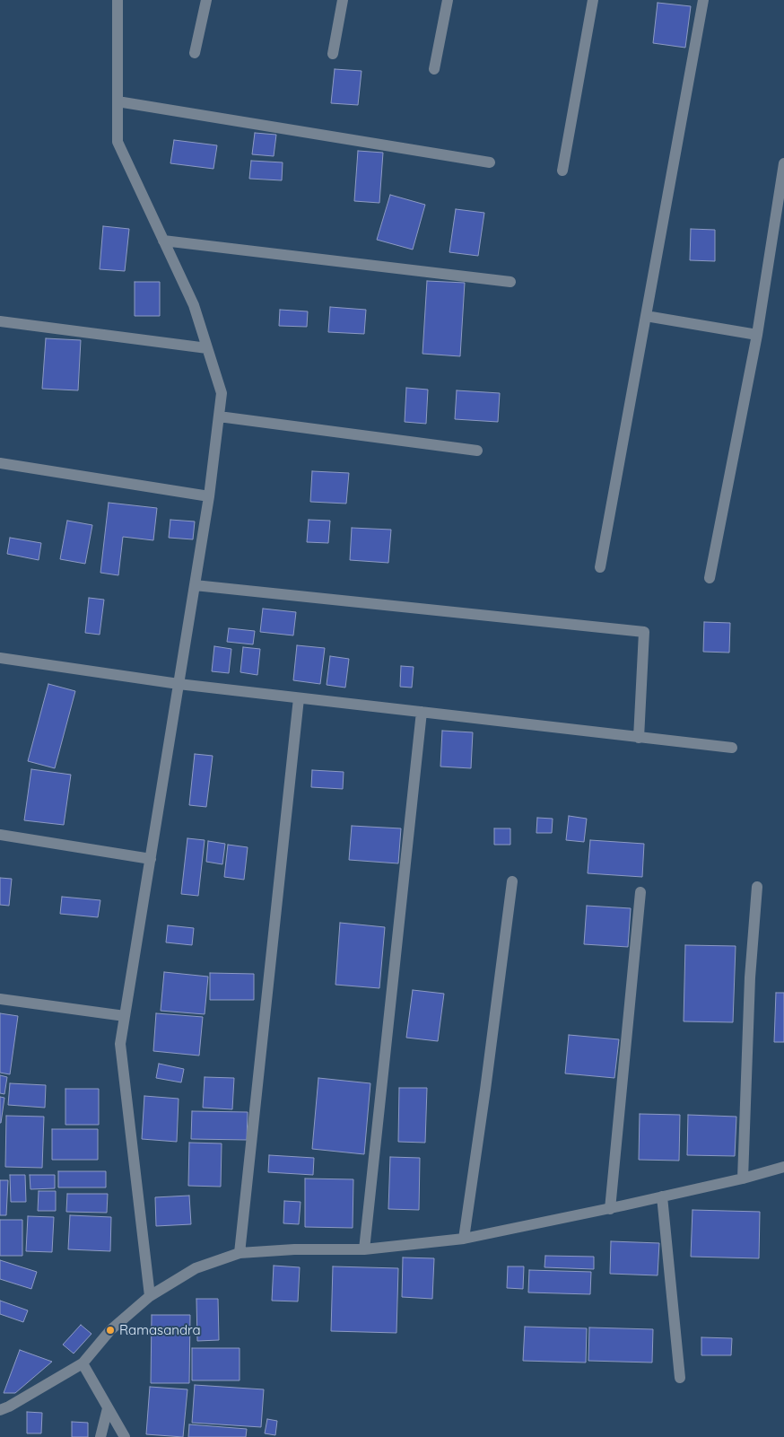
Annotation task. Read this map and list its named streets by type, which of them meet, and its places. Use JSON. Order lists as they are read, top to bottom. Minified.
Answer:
{"places":["Ramasandra"]}
